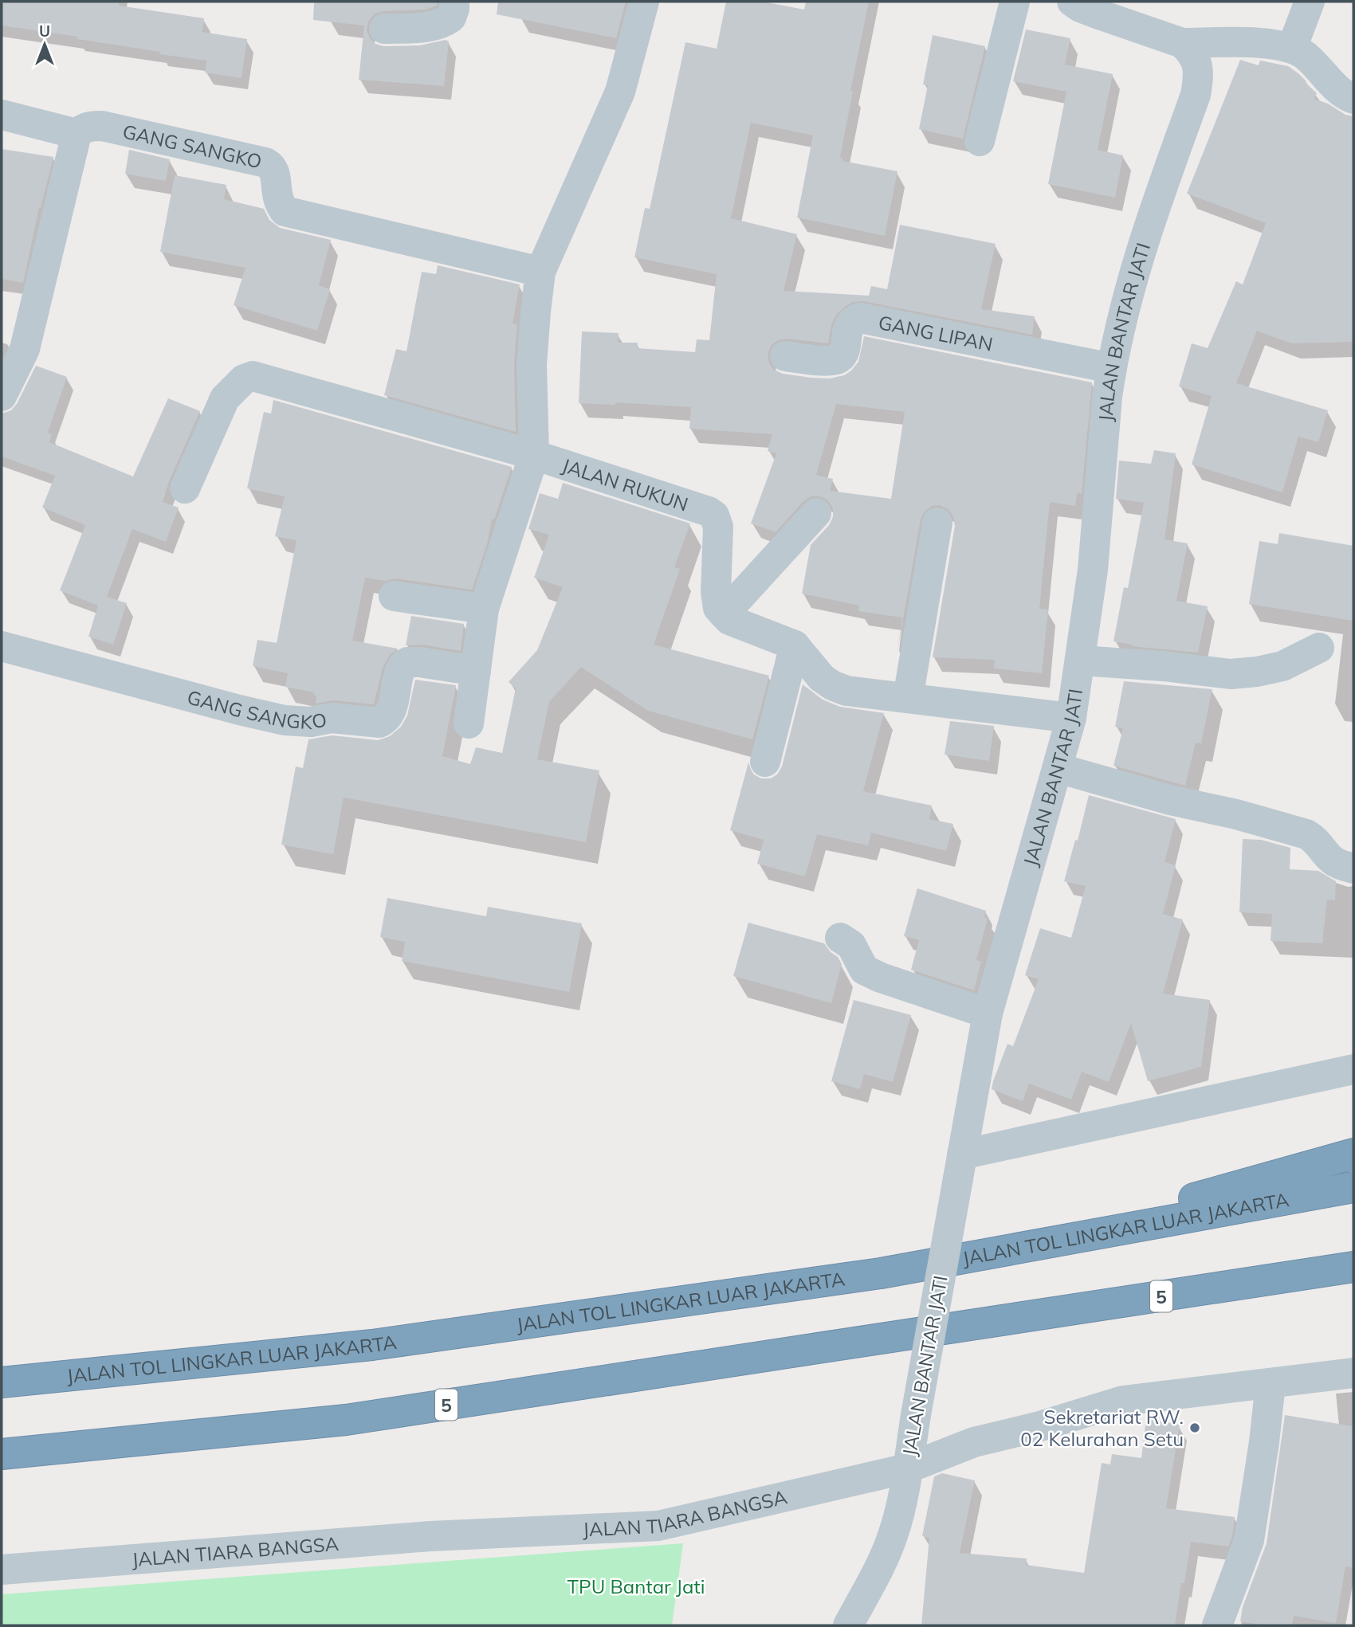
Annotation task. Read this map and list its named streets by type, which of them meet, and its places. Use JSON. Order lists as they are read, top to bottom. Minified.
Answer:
{"streets":{"highway":["JALAN TOL LINGKAR LUAR JAKARTA","5"],"street":["GANG SANGKO","GANG LIPAN","JALAN BANTAR JATI","JALAN RUKUN","JALAN TIARA BANGSA"]},"crossings":[["GANG LIPAN","JALAN BANTAR JATI"],["JALAN BANTAR JATI","JALAN TIARA BANGSA"]],"parks":["TPU Bantar Jati"],"places":["Sekretariat RW. 02 Kelurahan Setu"],"north":"top"}
